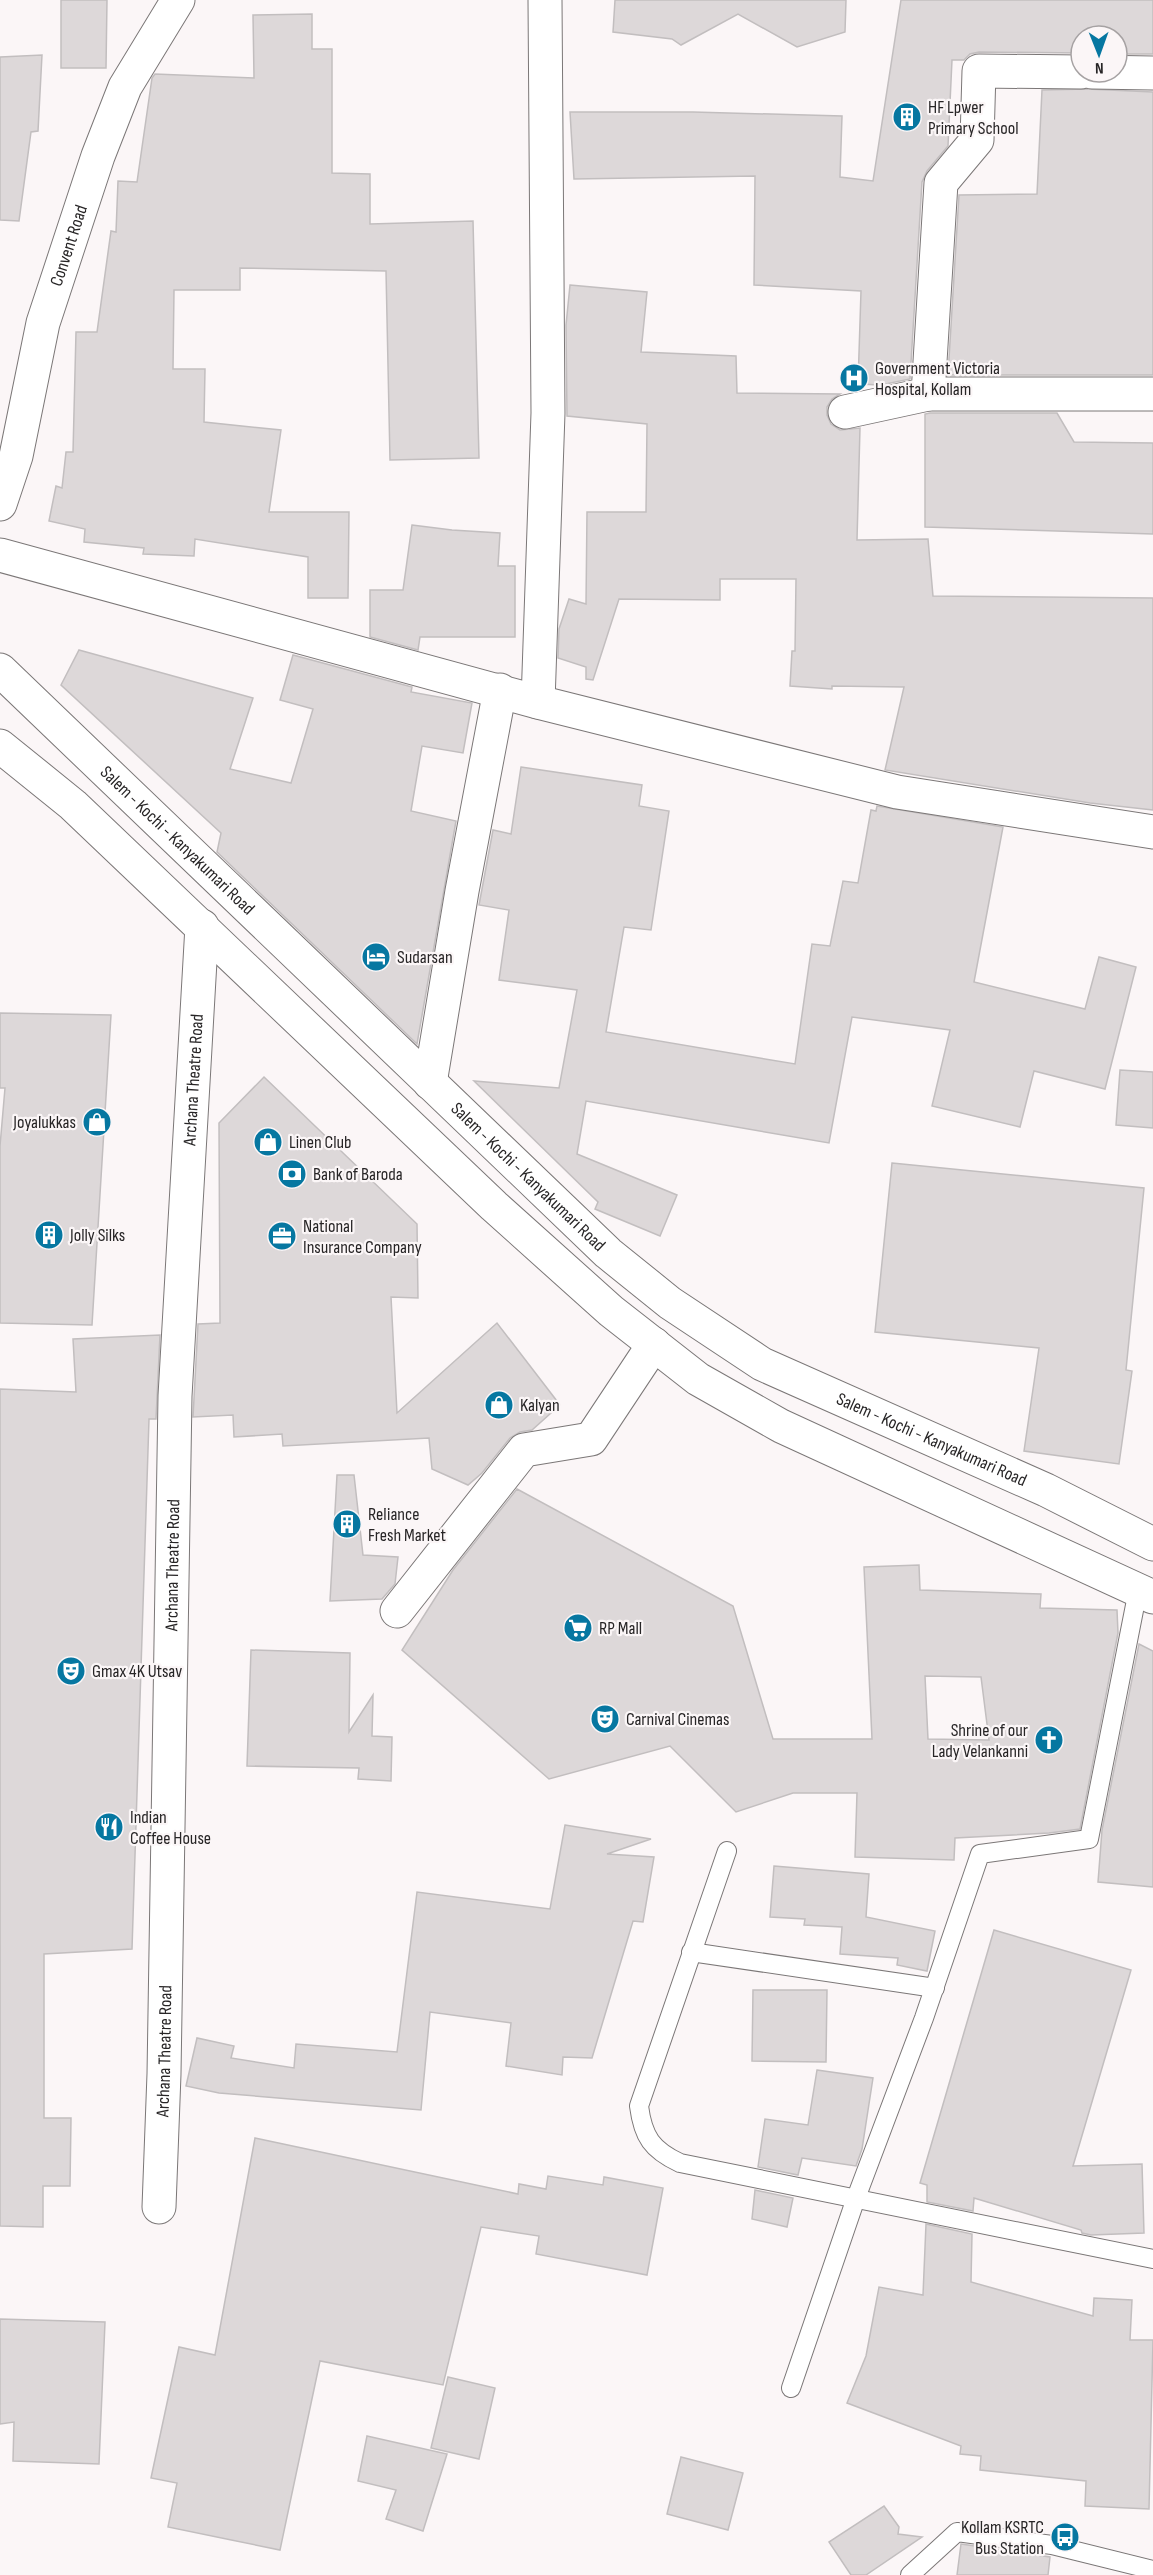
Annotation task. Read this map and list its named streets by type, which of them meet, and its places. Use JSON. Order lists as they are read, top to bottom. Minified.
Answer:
{"streets":{"street":["Convent Road","Salem - Kochi - Kanyakumari Road","Archana Theatre Road"]},"places":{"building":["HF Lpwer Primary School","Jolly Silks","Reliance Fresh Market"],"hospital":["Government Victoria Hospital, Kollam"],"hotel":["Sudarsan"],"shop":["Joyalukkas","Linen Club","Kalyan"],"bank":["Bank of Baroda"],"office":["National Insurance Company"],"supermarket":["RP Mall"],"theatre":["Gmax 4K Utsav","Carnival Cinemas"],"church":["Shrine of our Lady Velankanni"],"restaurant":["Indian Coffee House"],"bus stop":["Kollam KSRTC Bus Station"]},"north":"bottom"}
